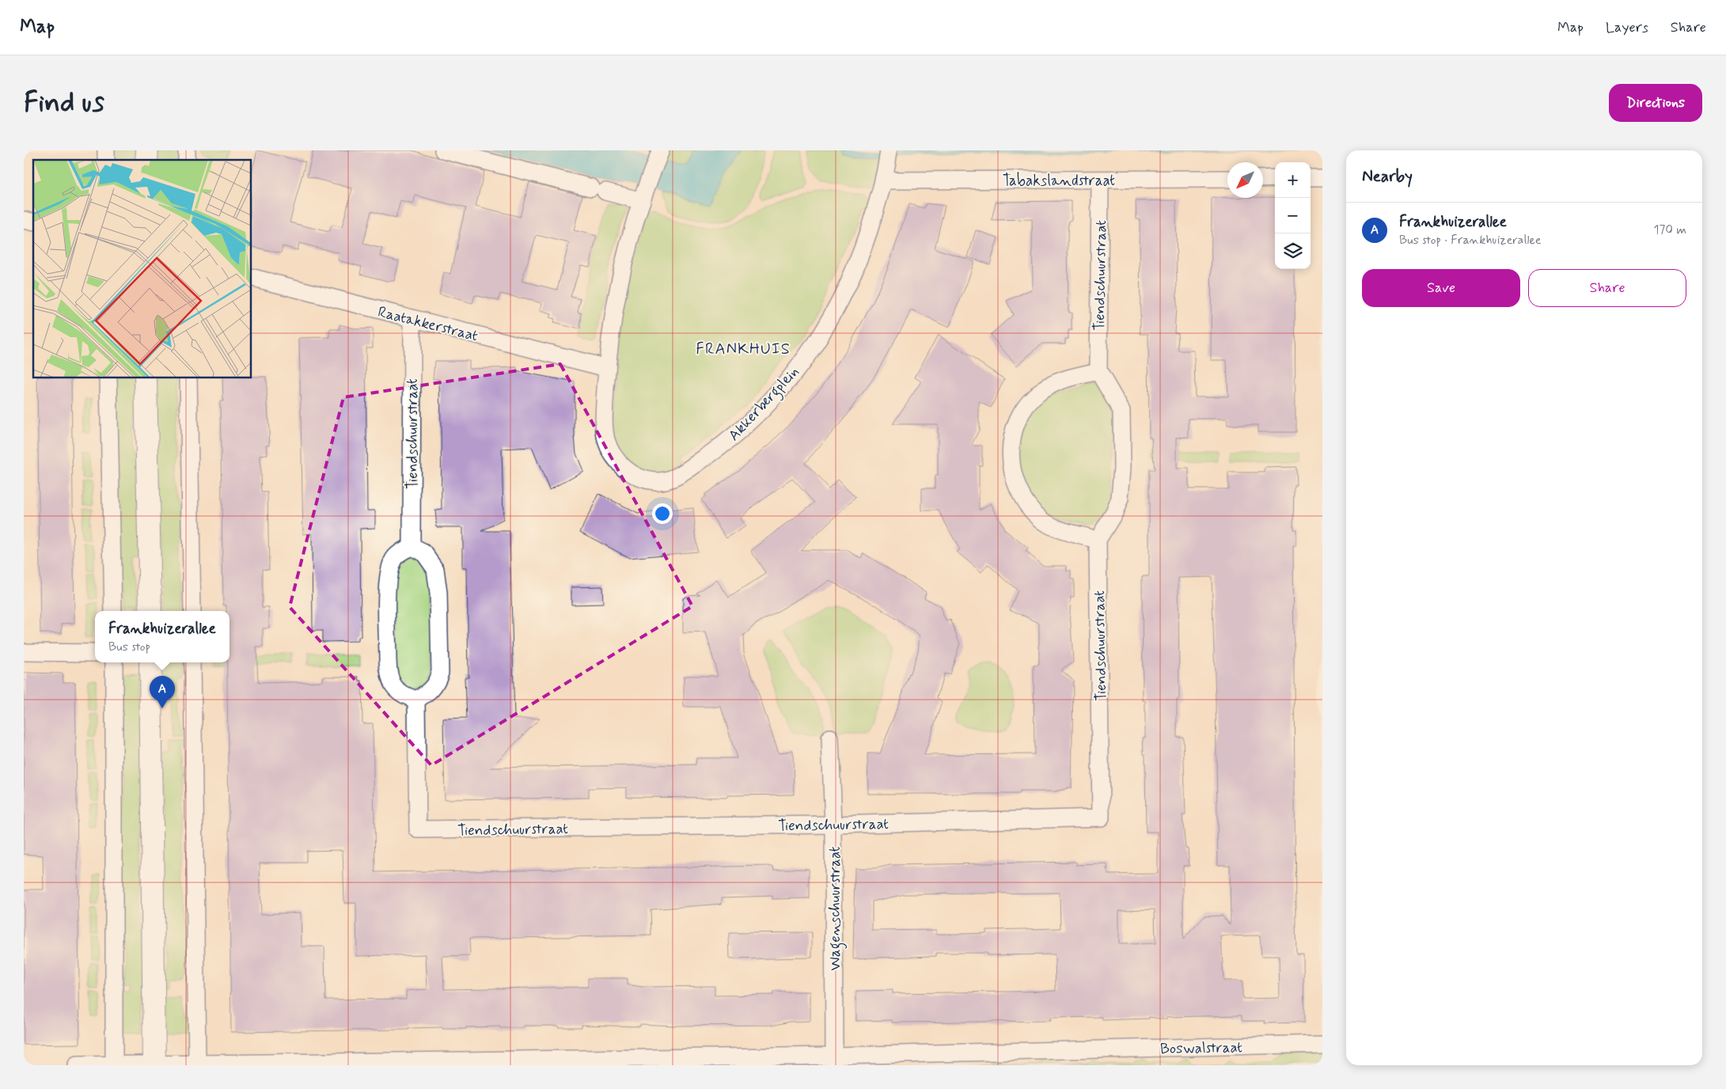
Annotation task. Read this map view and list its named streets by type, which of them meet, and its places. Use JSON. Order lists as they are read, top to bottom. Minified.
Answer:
{"streets":{"street":["Tabakslandstraat","Tiendschuurstraat","Raatakkerstraat","Akkerbergplein","Wagenschuurstraat","Boswalstraat"]},"crossings":[["Tabakslandstraat","Tiendschuurstraat"],["Tabakslandstraat","Akkerbergplein"],["Tiendschuurstraat","Raatakkerstraat"],["Tiendschuurstraat","Wagenschuurstraat"],["Raatakkerstraat","Akkerbergplein"],["Wagenschuurstraat","Boswalstraat"]],"districts":["FRANKHUIS"],"north":"bottom left","page":{"header":"Map","nav":["Map","Layers","Share"],"buttons":["Directions",["Save","Share"]],"title":"Find us","heading":"Nearby","map_buttons":["+","−"],"list":[{"mark":"A","name":"Frankhuizerallee","note":"Bus stop · Frankhuizerallee","value":"170 m"}],"popup":["Frankhuizerallee","Bus stop"],"pins":"A"}}
